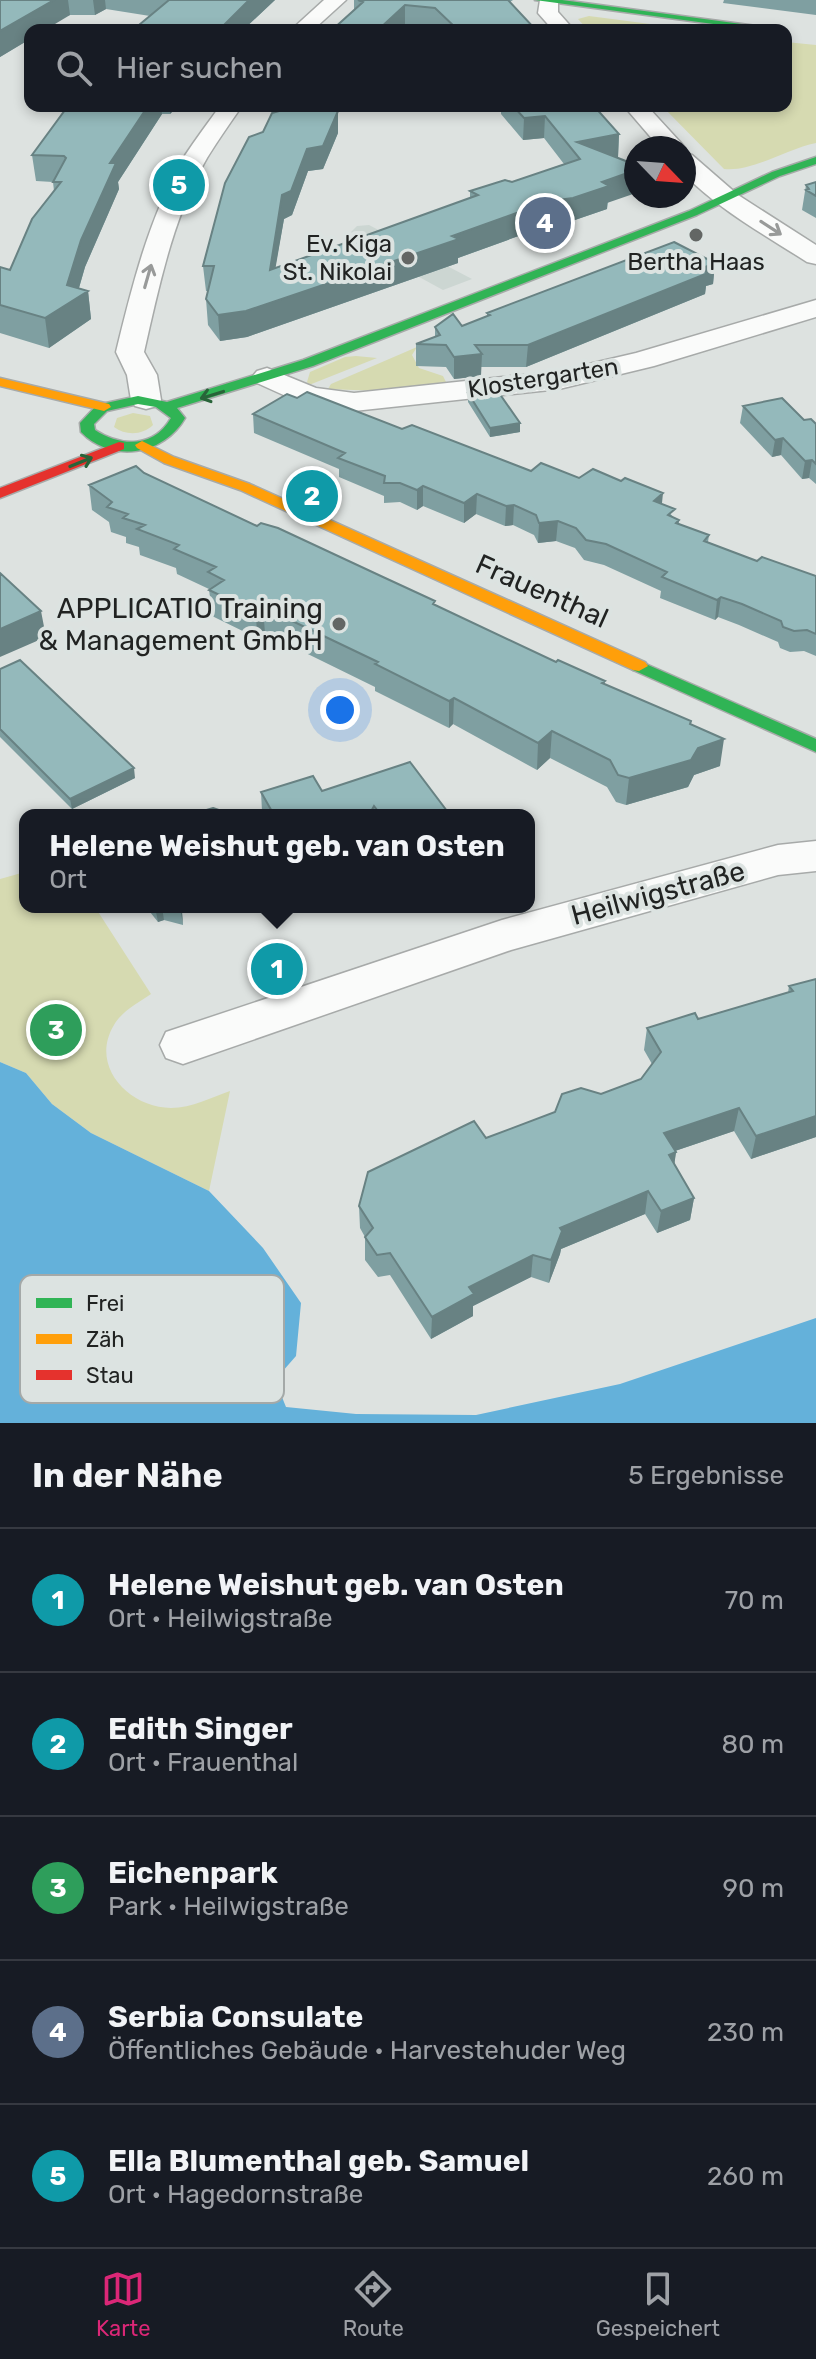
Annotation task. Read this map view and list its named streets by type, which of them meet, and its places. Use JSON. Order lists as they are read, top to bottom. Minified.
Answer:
{"streets":{"street":["Klostergarten","Frauenthal","Heilwigstraße"]},"places":["Bertha Haas","Ev. Kiga St. Nikolai","APPLICATIO Training & Management GmbH"],"legend":["Frei","Zäh","Stau"],"north":"bottom right","page":{"search":"Hier suchen","pins":["5","4","2","1","3"],"popup":["Helene Weishut geb. van Osten","Ort"],"heading":["In der Nähe","5 Ergebnisse"],"list":[{"mark":"1","name":"Helene Weishut geb. van Osten","note":"Ort · Heilwigstraße","value":"70 m"},{"mark":"2","name":"Edith Singer","note":"Ort · Frauenthal","value":"80 m"},{"mark":"3","name":"Eichenpark","note":"Park · Heilwigstraße","value":"90 m"},{"mark":"4","name":"Serbia Consulate","note":"Öffentliches Gebäude · Harvestehuder Weg","value":"230 m"},{"mark":"5","name":"Ella Blumenthal geb. Samuel","note":"Ort · Hagedornstraße","value":"260 m"}],"nav":["Karte","Route","Gespeichert"]}}
